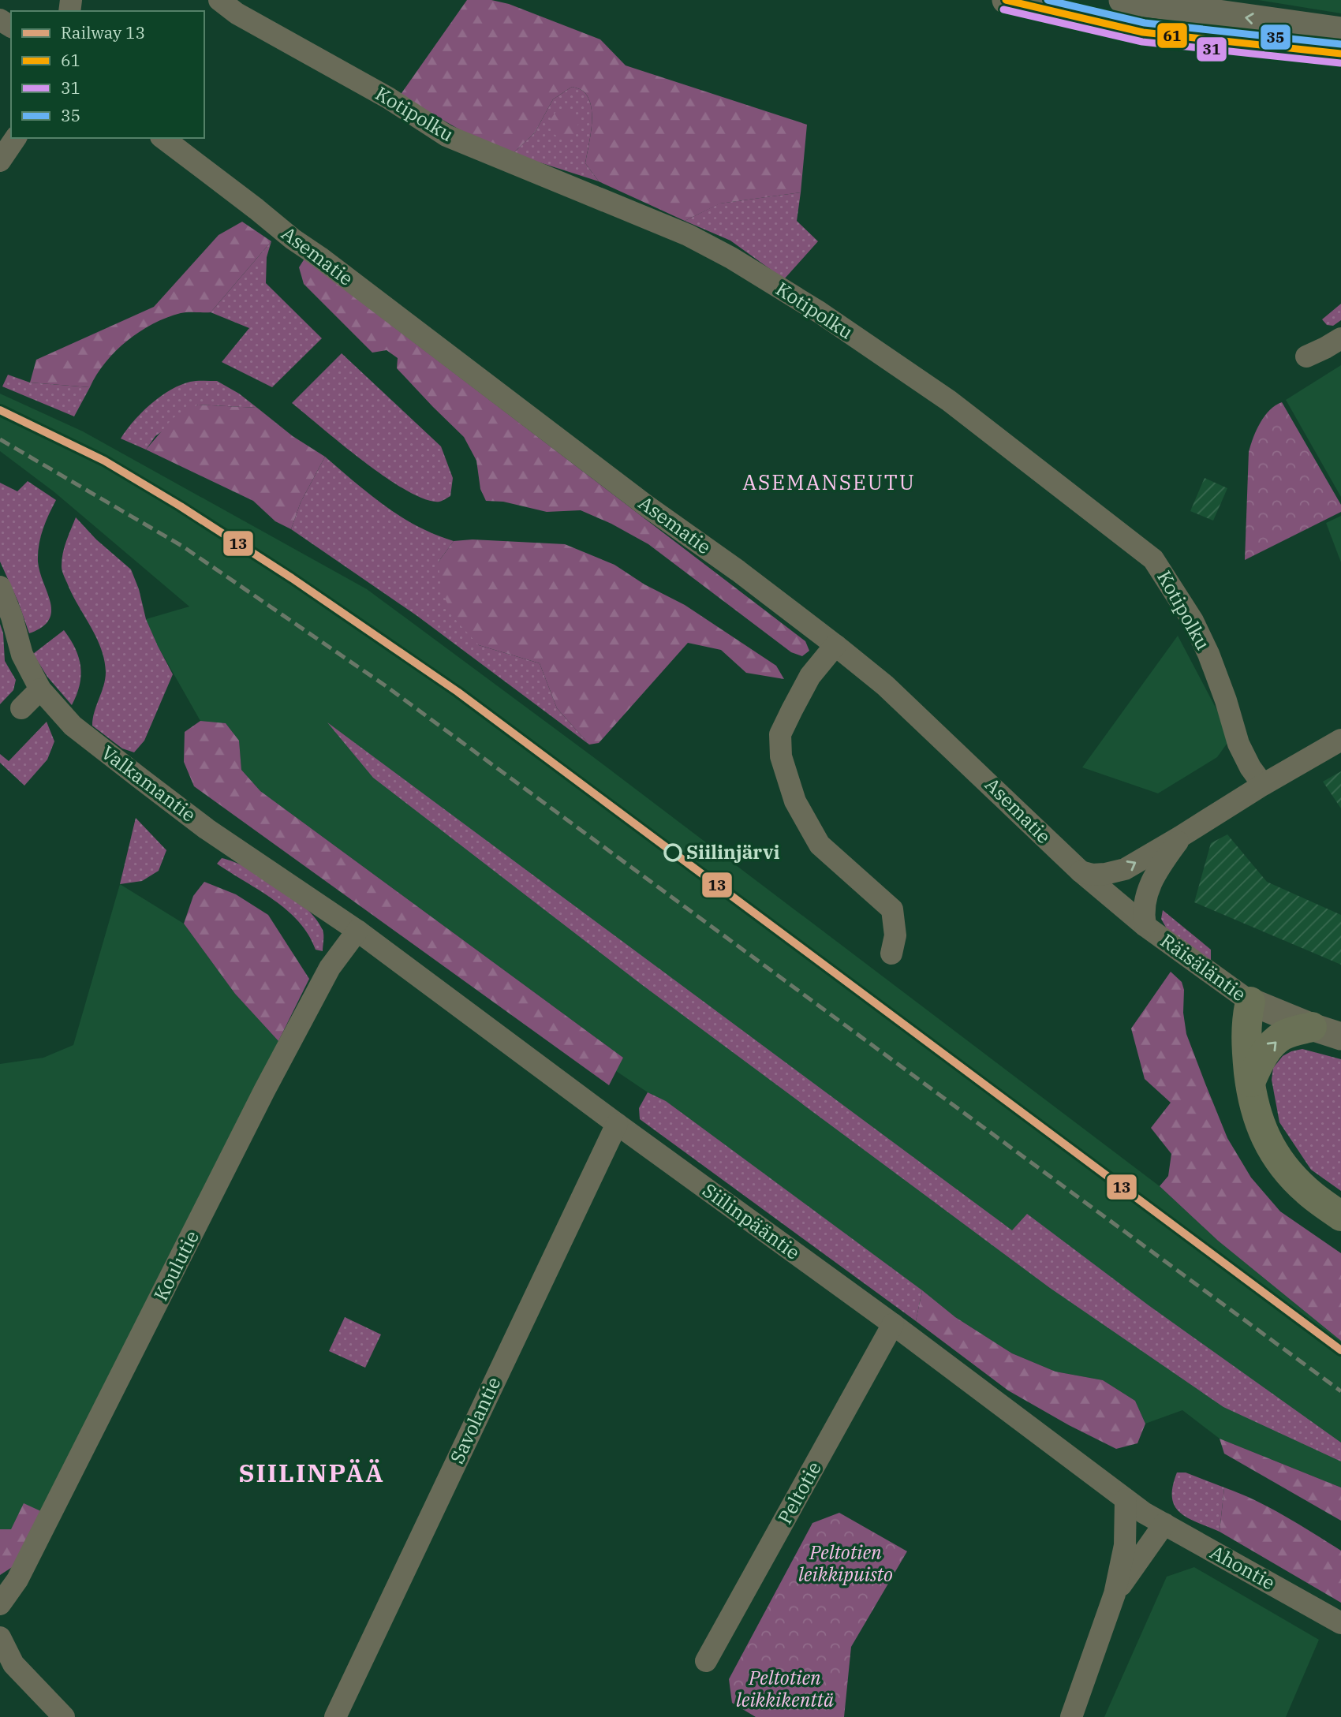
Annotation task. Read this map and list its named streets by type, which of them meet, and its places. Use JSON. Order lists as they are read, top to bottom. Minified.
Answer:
{"streets":{"street":["Kotipolku","Asematie","Valkamantie","Räisäläntie","Siilinpääntie","Koulutie","Savolantie","Peltotie","Ahontie"]},"crossings":[["Asematie","Räisäläntie"],["Valkamantie","Siilinpääntie"],["Valkamantie","Koulutie"],["Siilinpääntie","Koulutie"],["Siilinpääntie","Savolantie"],["Siilinpääntie","Peltotie"],["Siilinpääntie","Ahontie"]],"districts":["ASEMANSEUTU","SIILINPÄÄ"],"parks":["Peltotien leikkipuisto","Peltotien leikkikenttä"],"places":["Siilinjärvi"],"lines":["transit line 61","transit line 35","transit line 31","rail line 13"],"legend":["Railway 13","61","31","35"]}
